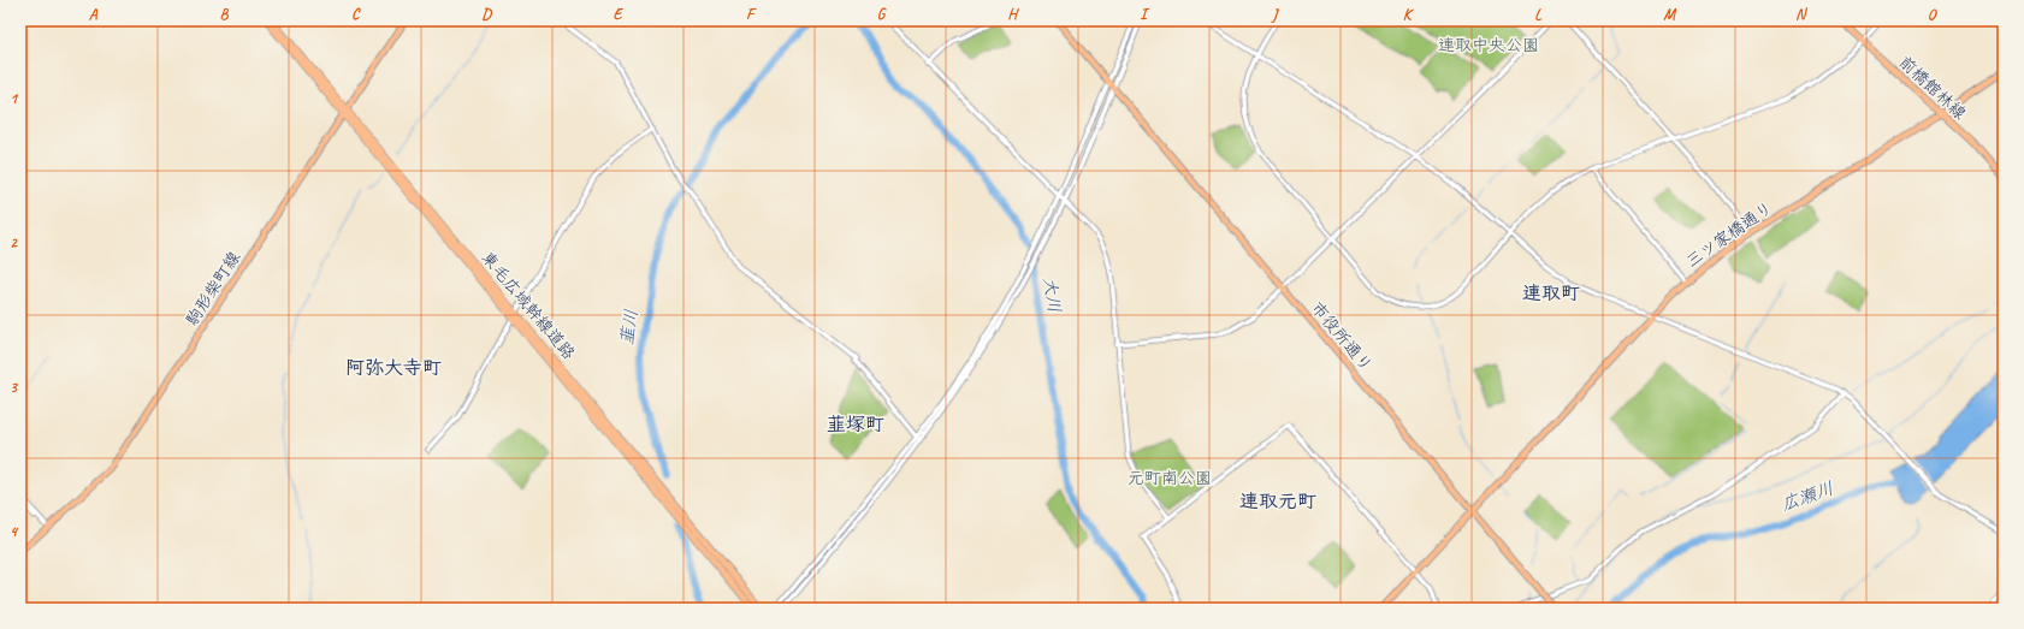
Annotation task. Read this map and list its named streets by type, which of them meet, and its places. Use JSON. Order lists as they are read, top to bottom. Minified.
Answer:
{"streets":{"highway":["東毛広域幹線道路"],"main road":["前橋館林線","三ツ家橋通り","駒形柴町線","市役所通り"]},"crossings":[["前橋館林線","三ツ家橋通り"],["三ツ家橋通り","市役所通り"],["駒形柴町線","東毛広域幹線道路"]],"districts":["連取町","阿弥大寺町","韮塚町","連取元町"],"water":["大川","韮川","広瀬川"],"parks":["連取中央公園","元町南公園"],"grid":{"columns":["A","B","C","D","E","F","G","H","I","J","K","L","M","N","O"],"rows":["1","2","3","4"]}}
